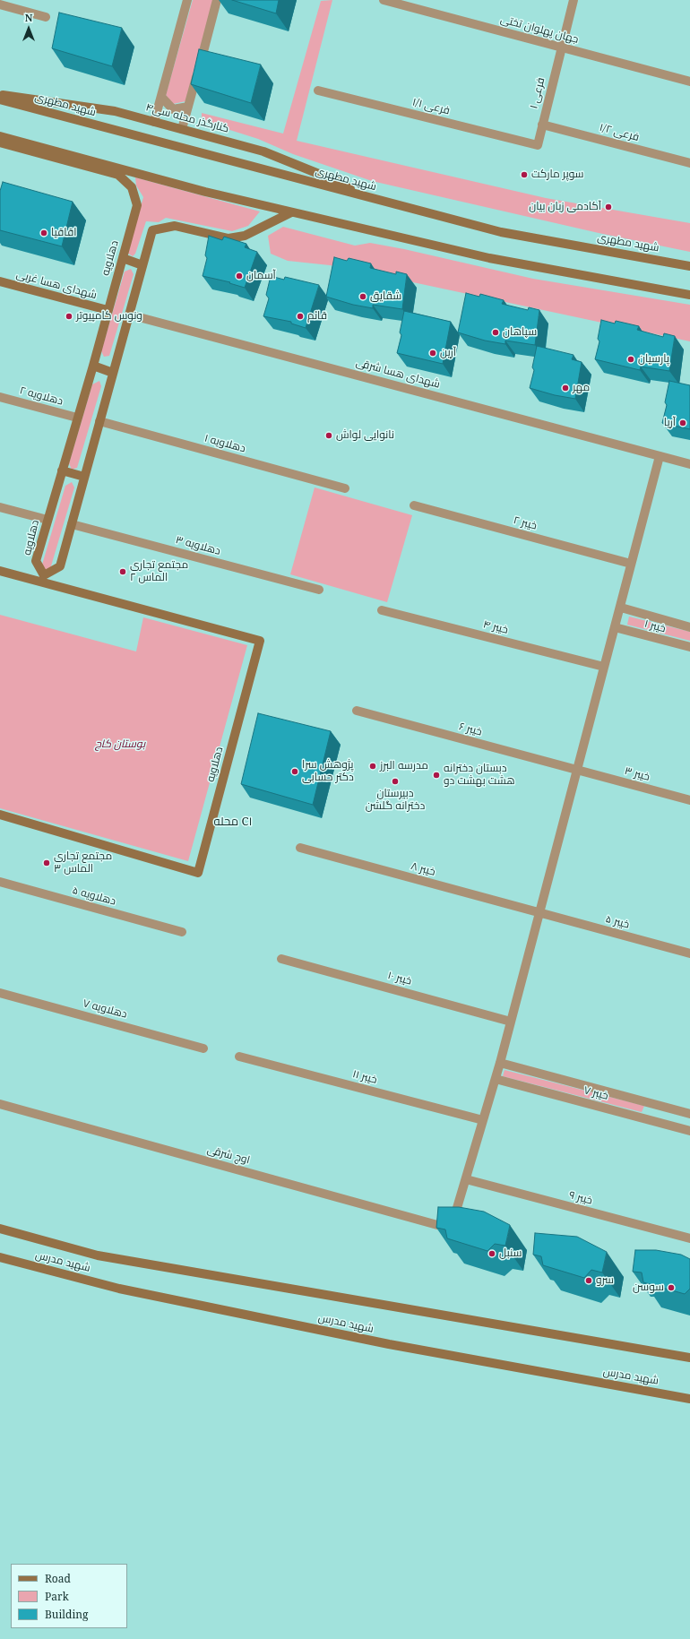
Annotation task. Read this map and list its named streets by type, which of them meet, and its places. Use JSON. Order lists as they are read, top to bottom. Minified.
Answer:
{"streets":{"main road":["شهید مطهری","کنارگذر محله سی۴","دهلاویه","شهدای هسا غربی","شهید مدرس"],"street":["جهان پهلوان تختی","فرعی ۱","فرعی ۱/۱","فرعی ۱/۲","شهدای هسا شرقی","دهلاویه ۲","دهلاویه ۱","خیبر ۲","دهلاویه ۳","خیبر ۱","خیبر ۴","خیبر ۶","خیبر ۳","خیبر ۸","دهلاویه ۵","خیبر ۵","خیبر ۱۰","دهلاویه ۷","خیبر ۱۱","خیبر ۷","اوج شرقی","خیبر ۹"]},"crossings":[["جهان پهلوان تختی","فرعی ۱"],["فرعی ۱","فرعی ۱/۱"],["فرعی ۱","فرعی ۱/۲"],["شهید مطهری","کنارگذر محله سی۴"],["دهلاویه","شهدای هسا غربی"],["دهلاویه","دهلاویه ۲"],["خیبر ۶","خیبر ۳"],["خیبر ۸","خیبر ۵"],["اوج شرقی","خیبر ۹"]],"districts":["محله C۱"],"parks":["بوستان کاج"],"places":["سوپر مارکت","آکادمی زبان بیان","اقاقیا","آسمان","شقایق","ونوس کامپیوتر","قائم","سپاهان","آرین","پارسیان","مهر","آریا","نانوایی لواش","مجتمع تجاری الماس ۲","مدرسه البرز","پژوهش سرا دکتر حسابی","دبستان دخترانه هشت بهشت دو","دبیرستان دخترانه گلشن","مجتمع تجاری الماس ۳","سنبل","سرو","سوسن"],"legend":["Road","Park","Building"],"north":"top"}
